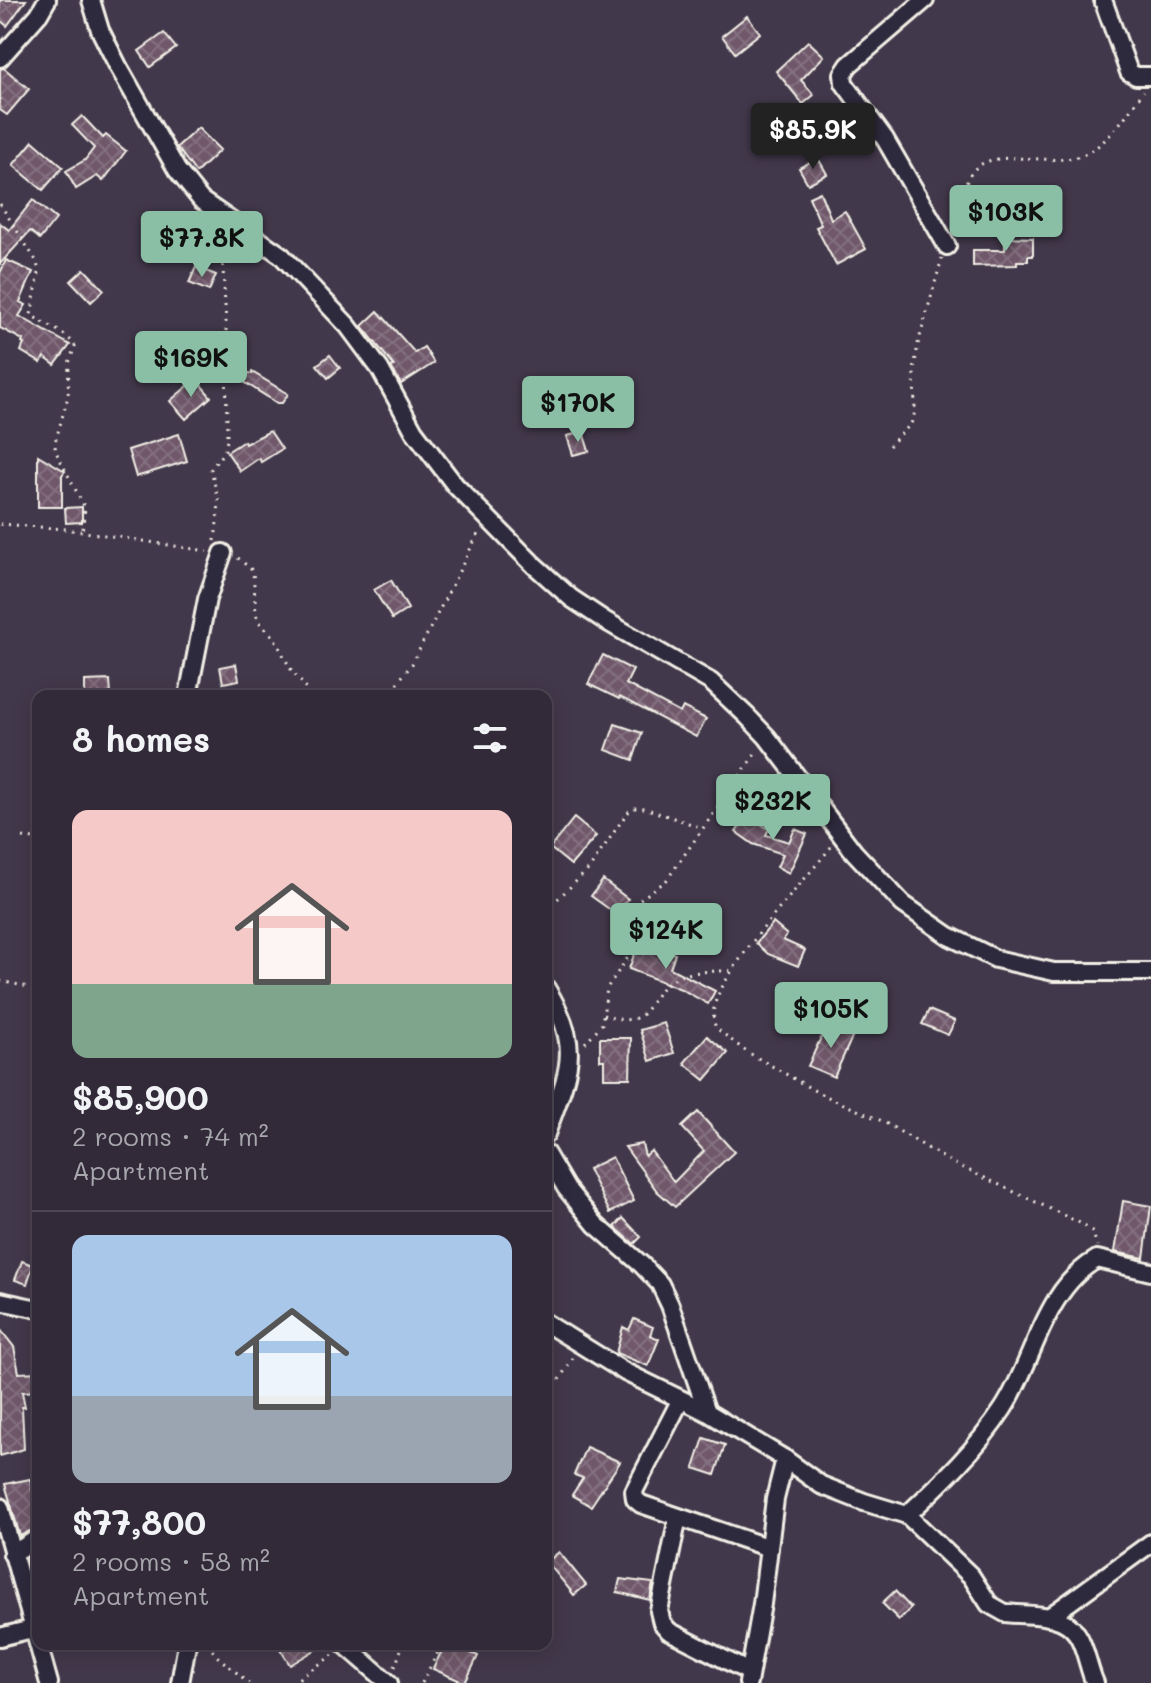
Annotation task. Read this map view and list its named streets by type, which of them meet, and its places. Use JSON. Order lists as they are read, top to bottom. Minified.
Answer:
{"page":{"price":["$85.9K","$103K","$77.8K","$169K","$170K","$232K","$124K","$105K"],"heading":"8 homes","list":[{"name":"$85,900","note":"2 rooms · 74 m² · Apartment"},{"name":"$77,800","note":"2 rooms · 58 m² · Apartment"}]}}
